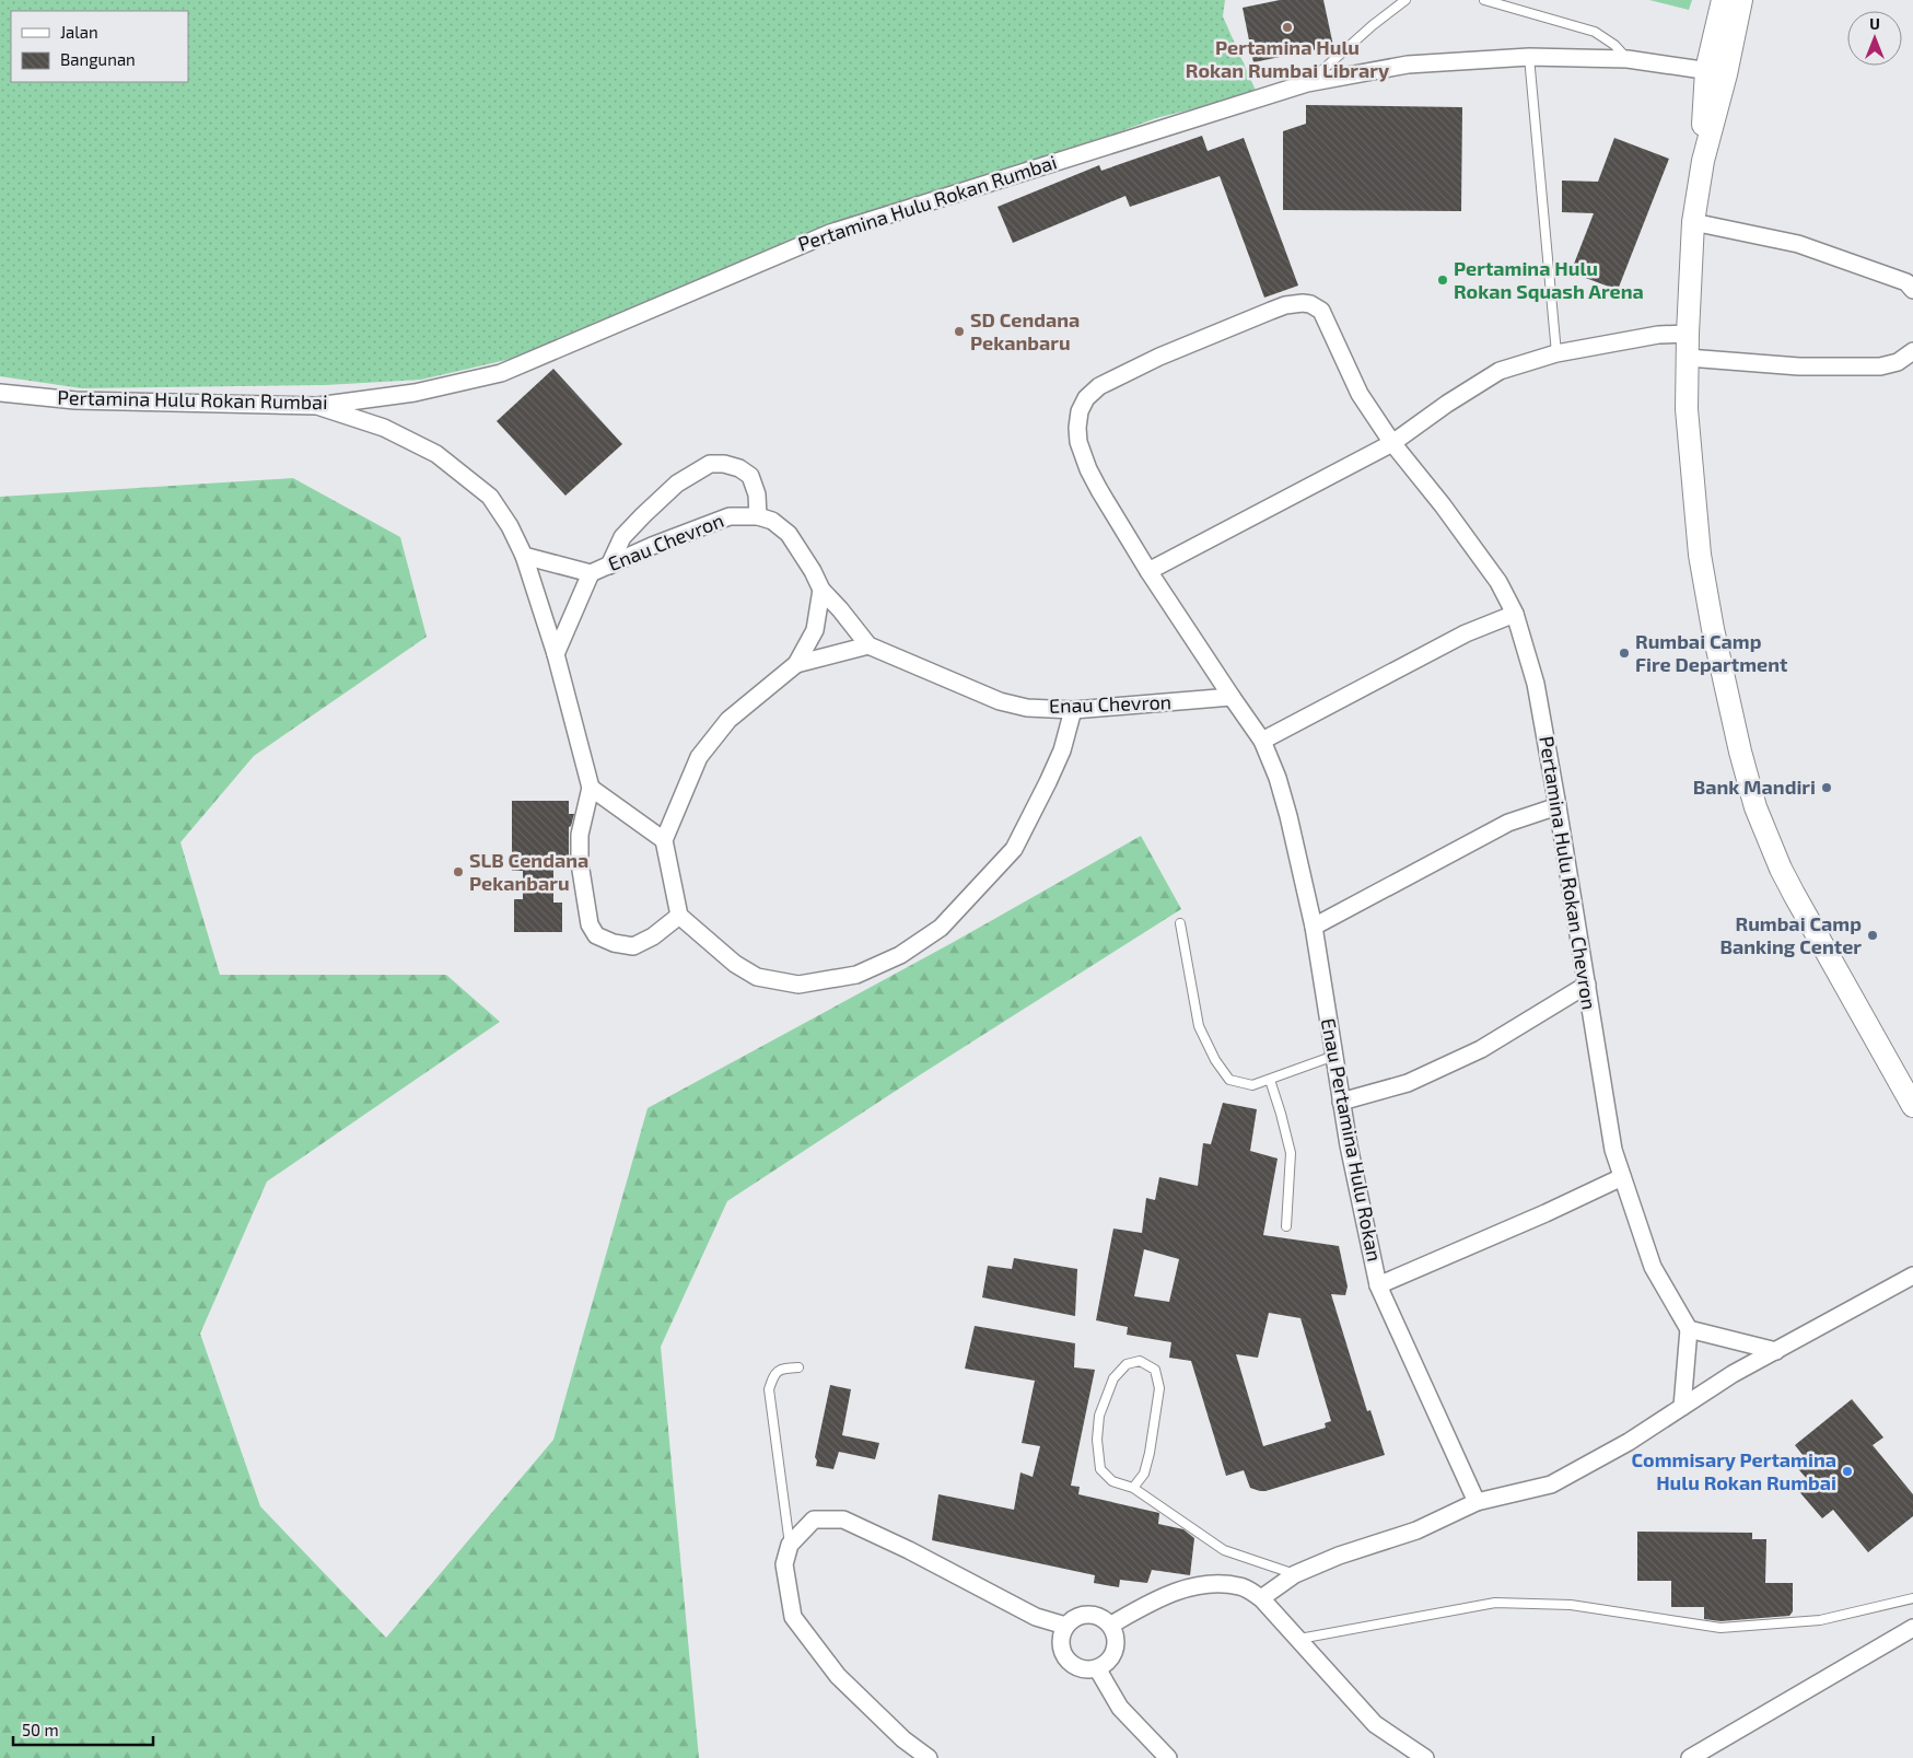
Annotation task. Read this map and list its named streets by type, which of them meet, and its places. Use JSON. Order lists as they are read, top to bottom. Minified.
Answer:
{"streets":{"street":["Pertamina Hulu Rokan Rumbai","Enau Chevron","Pertamina Hulu Rokan Chevron","Enau Pertamina Hulu Rokan"]},"crossings":[["Enau Chevron","Enau Pertamina Hulu Rokan"],["Pertamina Hulu Rokan Chevron","Enau Pertamina Hulu Rokan"]],"places":["Pertamina Hulu Rokan Rumbai Library","Pertamina Hulu Rokan Squash Arena","SD Cendana Pekanbaru","Rumbai Camp Fire Department","Bank Mandiri","SLB Cendana Pekanbaru","Rumbai Camp Banking Center","Commisary Pertamina Hulu Rokan Rumbai"],"legend":["Jalan","Bangunan"],"scale_bar":"50 m","north":"top"}
